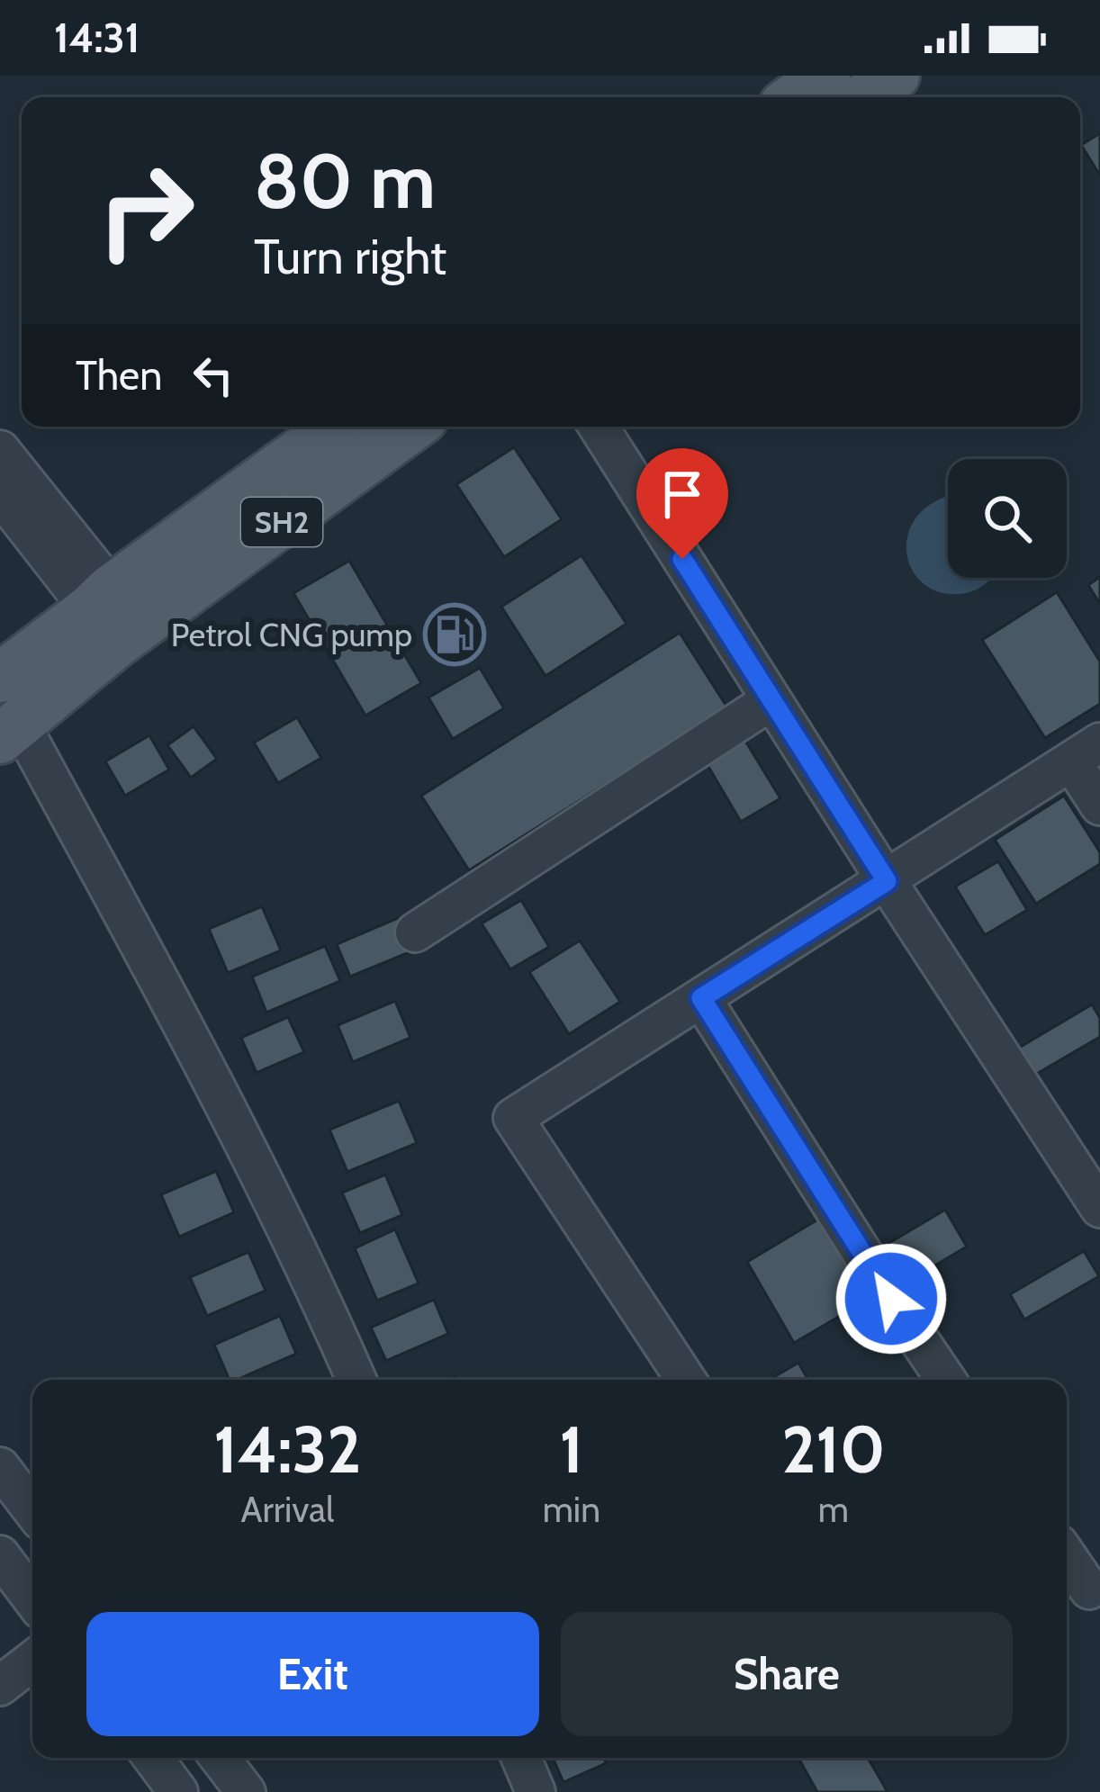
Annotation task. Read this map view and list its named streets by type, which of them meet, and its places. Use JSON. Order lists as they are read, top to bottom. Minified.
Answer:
{"streets":{"main road":["SH2"]},"places":{"fuel station":["Petrol CNG pump"]},"page":{"status":"14:31","turn":["80 m","Turn right"],"then":"Then","eta":["14:32","Arrival","1","min","210","m"],"buttons":["Exit","Share"]}}
